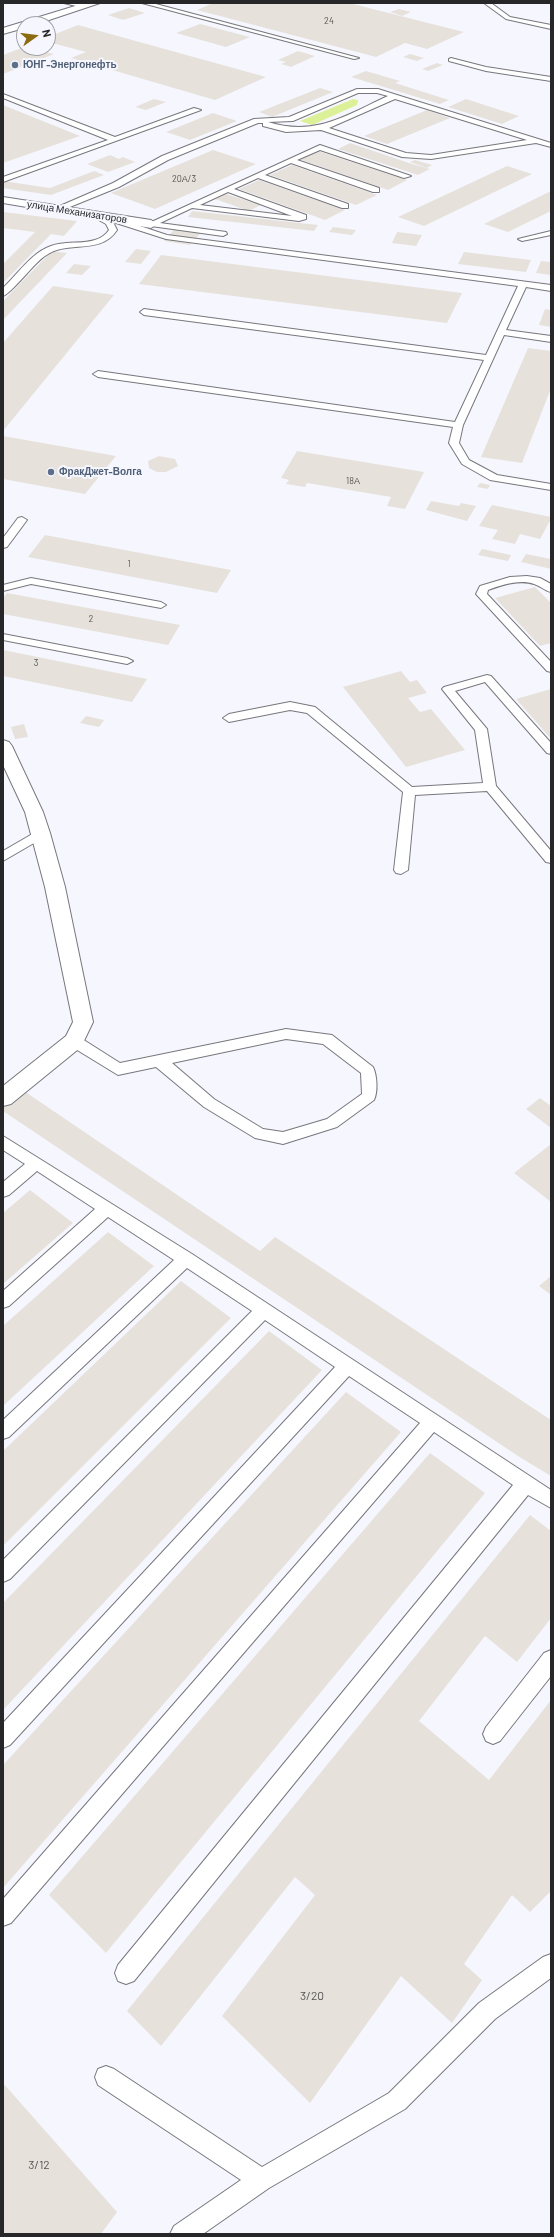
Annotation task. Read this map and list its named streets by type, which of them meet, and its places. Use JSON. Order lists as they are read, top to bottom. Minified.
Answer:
{"streets":{"street":["улица Механизаторов"]},"places":["ЮНГ-Энергонефть","ФракДжет-Волга"],"house_numbers":["24","20А/3","18А","1","2","3","3/20","3/12"],"north":"right"}
